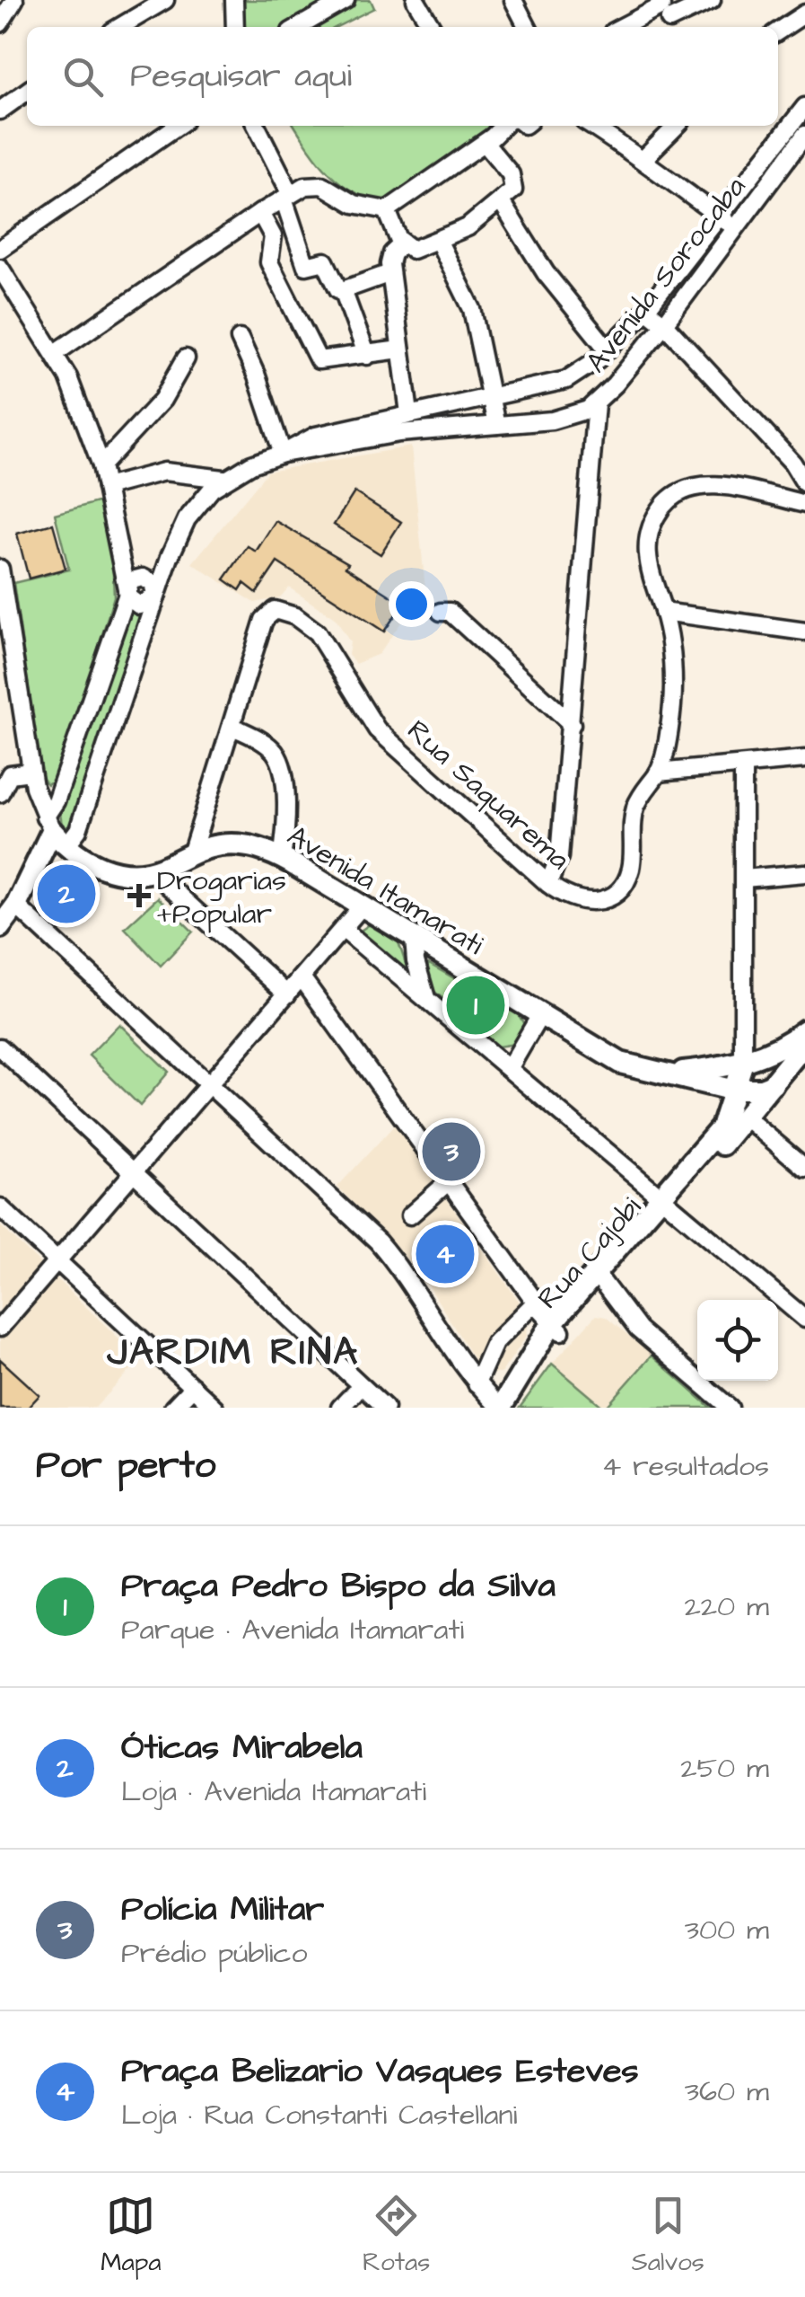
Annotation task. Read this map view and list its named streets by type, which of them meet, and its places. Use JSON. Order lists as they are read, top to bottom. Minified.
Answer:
{"streets":{"main road":["Avenida Itamarati","Rua Cajobi"],"street":["Avenida Sorocaba","Rua Saquarema"]},"crossings":[["Avenida Sorocaba","Avenida Itamarati"],["Avenida Itamarati","Rua Cajobi"]],"districts":["JARDIM RINA"],"places":{"health":["Drogarias +Popular"]},"page":{"search":"Pesquisar aqui","pins":["2","1","3","4"],"heading":["Por perto","4 resultados"],"list":[{"mark":"1","name":"Praça Pedro Bispo da Silva","note":"Parque · Avenida Itamarati","value":"220 m"},{"mark":"2","name":"Óticas Mirabela","note":"Loja · Avenida Itamarati","value":"250 m"},{"mark":"3","name":"Polícia Militar","note":"Prédio público","value":"300 m"},{"mark":"4","name":"Praça Belizario Vasques Esteves","note":"Loja · Rua Constanti Castellani","value":"360 m"}],"nav":["Mapa","Rotas","Salvos"]}}
